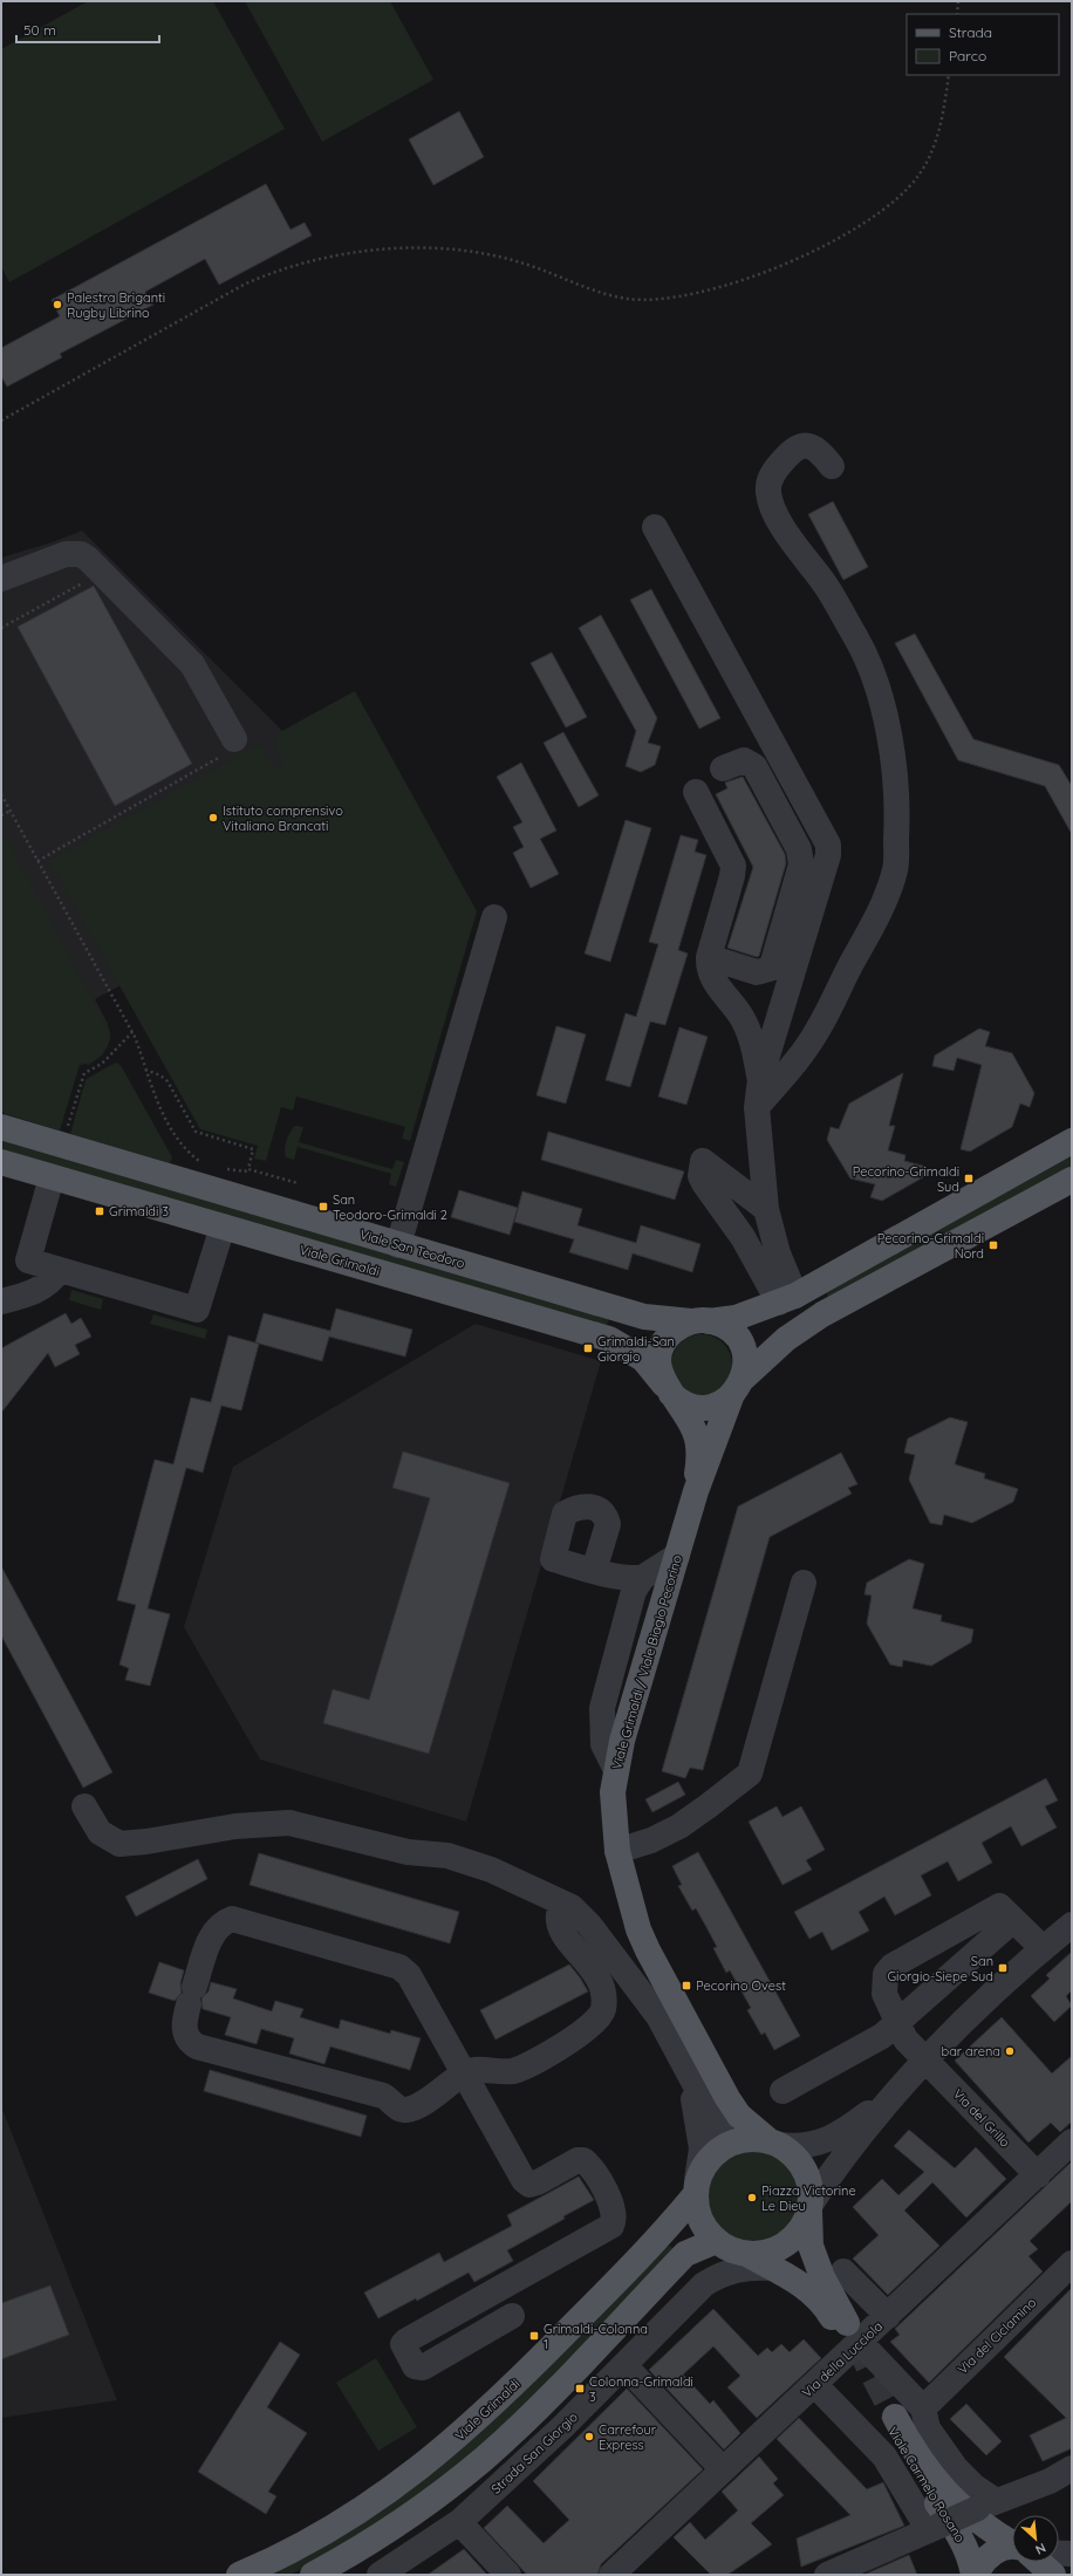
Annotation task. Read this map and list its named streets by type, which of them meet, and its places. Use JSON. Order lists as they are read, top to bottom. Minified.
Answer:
{"streets":{"main road":["Viale San Teodoro","Viale Grimaldi","Viale Grimaldi / Viale Biagio Pecorino","Viale Carmelo Rosano"],"street":["Via del Grillo","Via del Ciclamino","Via della Lucciola","Strada San Giorgio"]},"crossings":[["Viale San Teodoro","Viale Grimaldi"],["Viale Grimaldi","Viale Grimaldi / Viale Biagio Pecorino"],["Via del Grillo","Via della Lucciola"]],"places":{"other":["Palestra Briganti Rugby Librino","Istituto comprensivo Vitaliano Brancati","bar arena","Piazza Victorine Le Dieu","Carrefour Express"],"transit":["Pecorino-Grimaldi Sud","San Teodoro-Grimaldi 2","Grimaldi 3","Pecorino-Grimaldi Nord","Grimaldi-San Giorgio","San Giorgio-Siepe Sud","Pecorino Ovest","Grimaldi-Colonna 1","Colonna-Grimaldi 3"]},"legend":["Strada","Parco"],"scale_bar":"50 m","north":"bottom right"}
